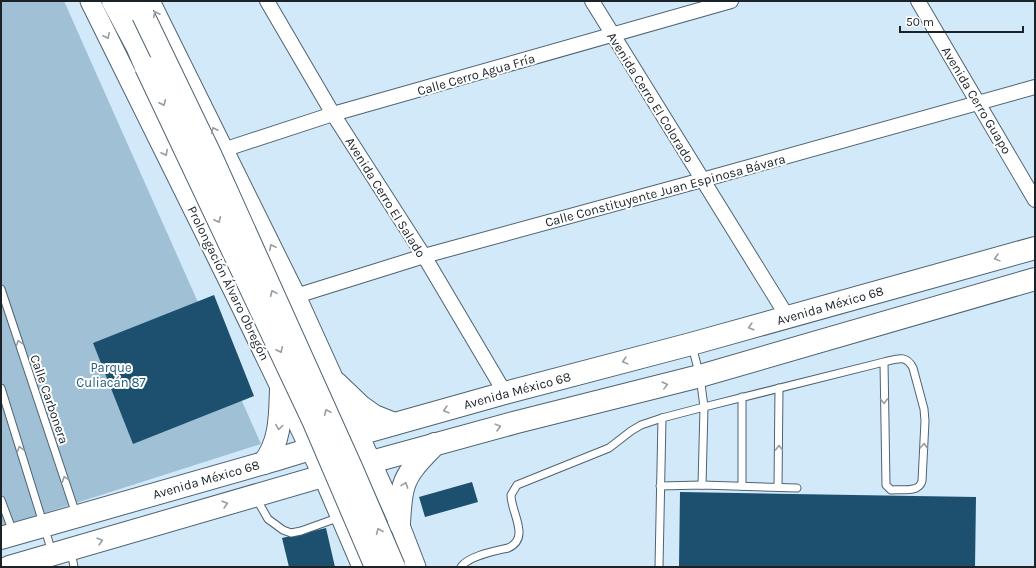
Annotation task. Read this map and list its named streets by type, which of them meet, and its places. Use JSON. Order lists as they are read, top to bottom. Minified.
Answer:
{"streets":{"main road":["Prolongación Álvaro Obregón","Avenida México 68"],"street":["Calle Cerro Agua Fría","Avenida Cerro El Colorado","Avenida Cerro Guapo","Calle Constituyente Juan Espinosa Bávara","Avenida Cerro El Salado"],"lane":["Calle Carbonera"]},"crossings":[["Calle Cerro Agua Fría","Avenida Cerro El Colorado"],["Calle Cerro Agua Fría","Avenida Cerro El Salado"],["Avenida Cerro El Colorado","Calle Constituyente Juan Espinosa Bávara"],["Avenida Cerro El Colorado","Avenida México 68"],["Avenida Cerro Guapo","Calle Constituyente Juan Espinosa Bávara"],["Calle Constituyente Juan Espinosa Bávara","Avenida Cerro El Salado"],["Avenida Cerro El Salado","Avenida México 68"],["Prolongación Álvaro Obregón","Avenida México 68"],["Avenida México 68","Calle Carbonera"]],"parks":["Parque Culiacán 87"],"scale_bar":"50 m"}
